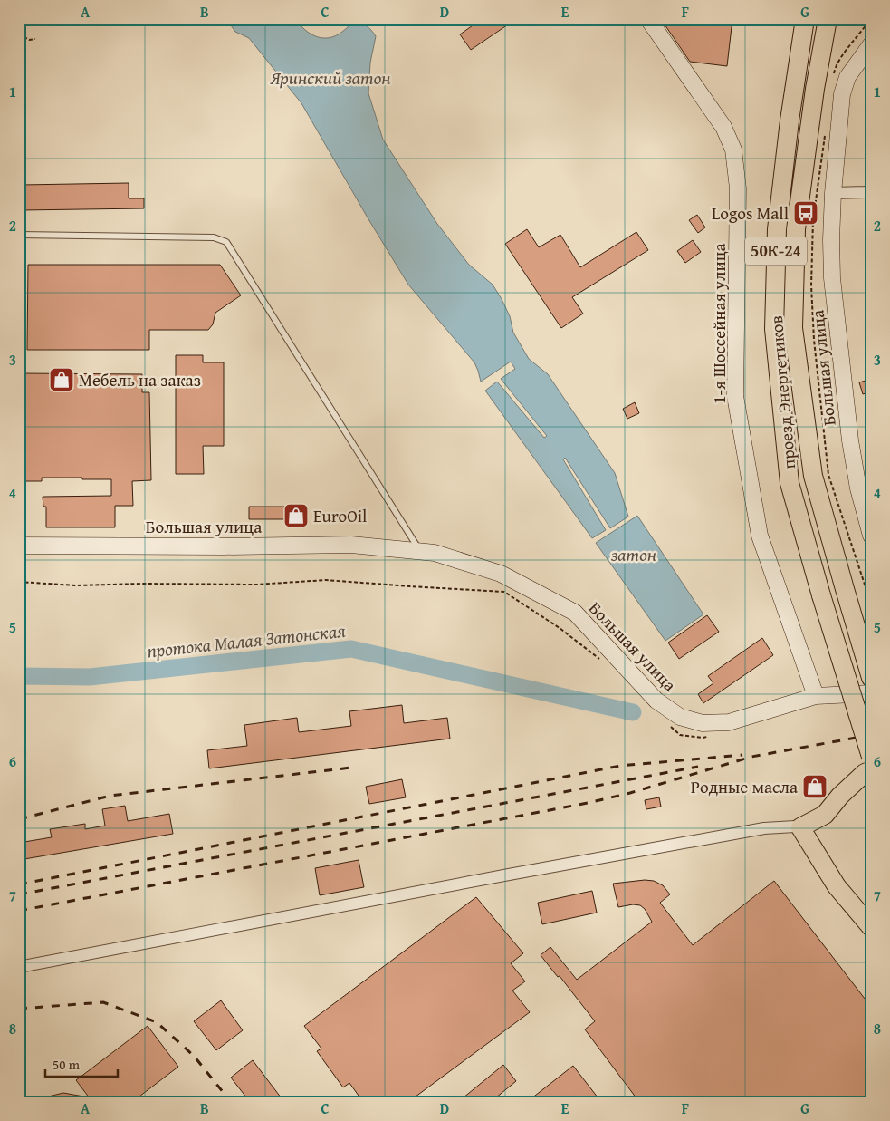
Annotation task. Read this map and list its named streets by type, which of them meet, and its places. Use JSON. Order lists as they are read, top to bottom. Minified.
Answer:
{"streets":{"main road":["50К-24","1-я Шоссейная улица","Большая улица","проезд Энергетиков"]},"crossings":[["1-я Шоссейная улица","Большая улица"]],"water":["Яринский затон","затон","протока Малая Затонская"],"places":{"bus stop":["Logos Mall"],"shop":["Мебель на заказ","EuroOil","Родные масла"]},"scale_bar":"50 m","grid":{"columns":["A","B","C","D","E","F","G"],"rows":["1","2","3","4","5","6","7","8"]}}
